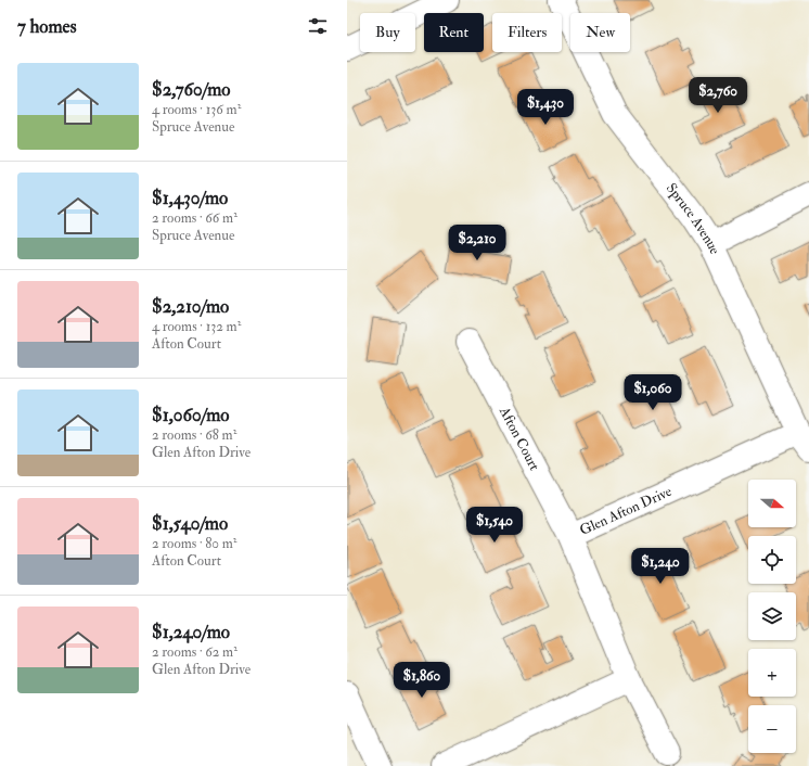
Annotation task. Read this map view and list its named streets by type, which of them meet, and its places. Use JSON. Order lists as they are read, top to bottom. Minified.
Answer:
{"streets":{"street":["Spruce Avenue","Afton Court","Glen Afton Drive"]},"crossings":[["Spruce Avenue","Glen Afton Drive"],["Afton Court","Glen Afton Drive"]],"north":"right","page":{"heading":"7 homes","chip":["Buy","Rent","Filters","New"],"list":[{"name":"$2,760/mo","note":"4 rooms · 136 m² · Spruce Avenue"},{"name":"$1,430/mo","note":"2 rooms · 66 m² · Spruce Avenue"},{"name":"$2,210/mo","note":"4 rooms · 132 m² · Afton Court"},{"name":"$1,060/mo","note":"2 rooms · 68 m² · Glen Afton Drive"},{"name":"$1,540/mo","note":"2 rooms · 80 m² · Afton Court"},{"name":"$1,240/mo","note":"2 rooms · 62 m² · Glen Afton Drive"}],"price":["$2,760","$1,430","$2,210","$1,060","$1,540","$1,240","$1,860"],"map_buttons":["+","−"]}}
